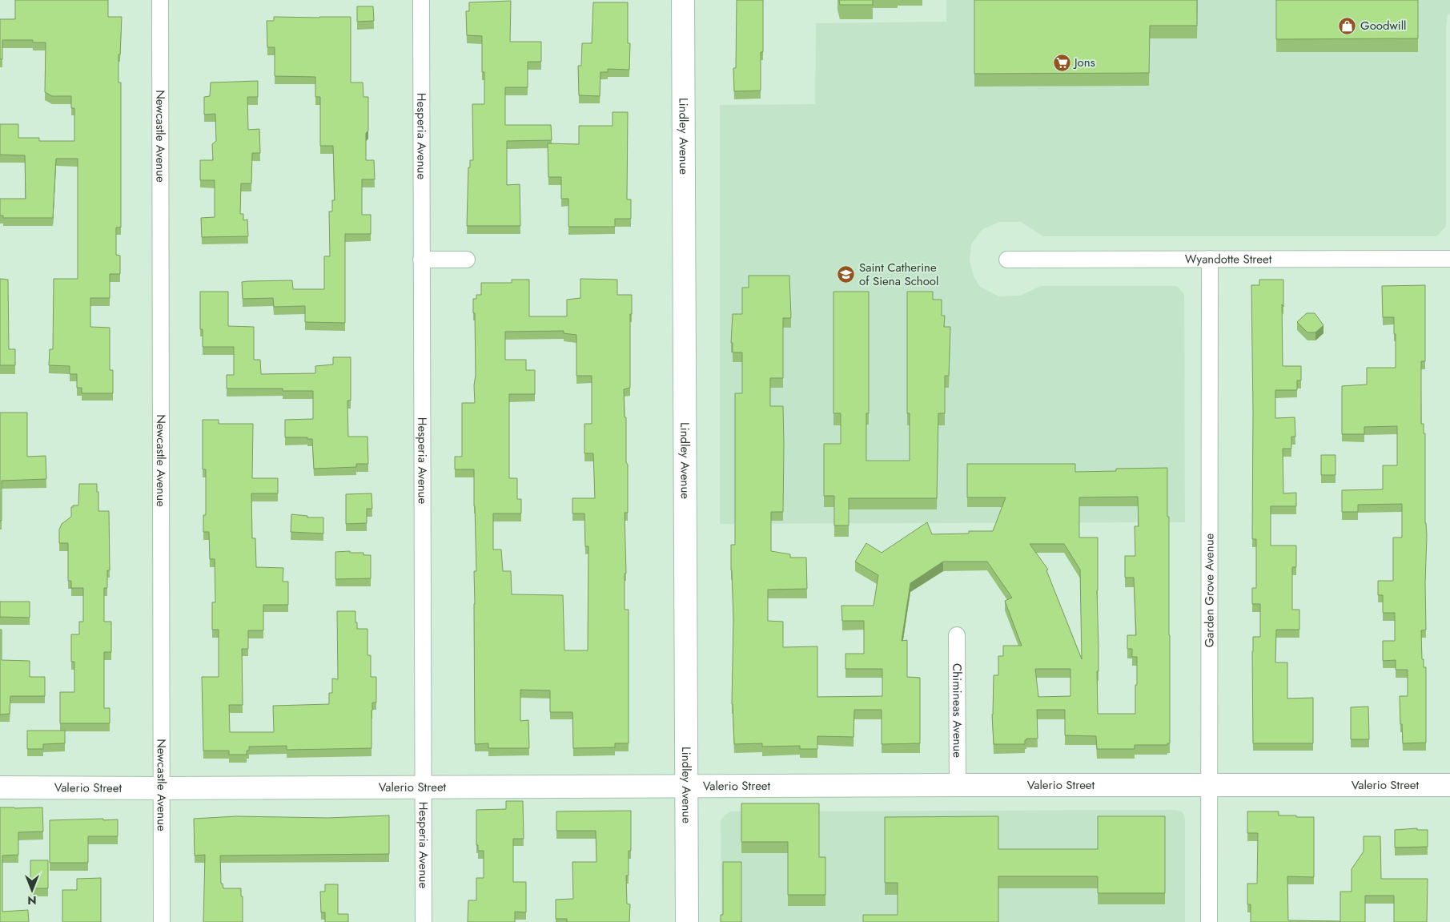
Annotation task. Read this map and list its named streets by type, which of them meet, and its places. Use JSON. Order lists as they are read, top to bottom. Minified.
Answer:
{"streets":{"street":["Newcastle Avenue","Hesperia Avenue","Lindley Avenue","Wyandotte Street","Garden Grove Avenue","Chimineas Avenue","Valerio Street"]},"crossings":[["Newcastle Avenue","Valerio Street"],["Hesperia Avenue","Valerio Street"],["Lindley Avenue","Valerio Street"],["Wyandotte Street","Garden Grove Avenue"],["Garden Grove Avenue","Valerio Street"],["Chimineas Avenue","Valerio Street"]],"places":{"shop":["Goodwill"],"supermarket":["Jons"],"school or university":["Saint Catherine of Siena School"]},"north":"bottom"}
